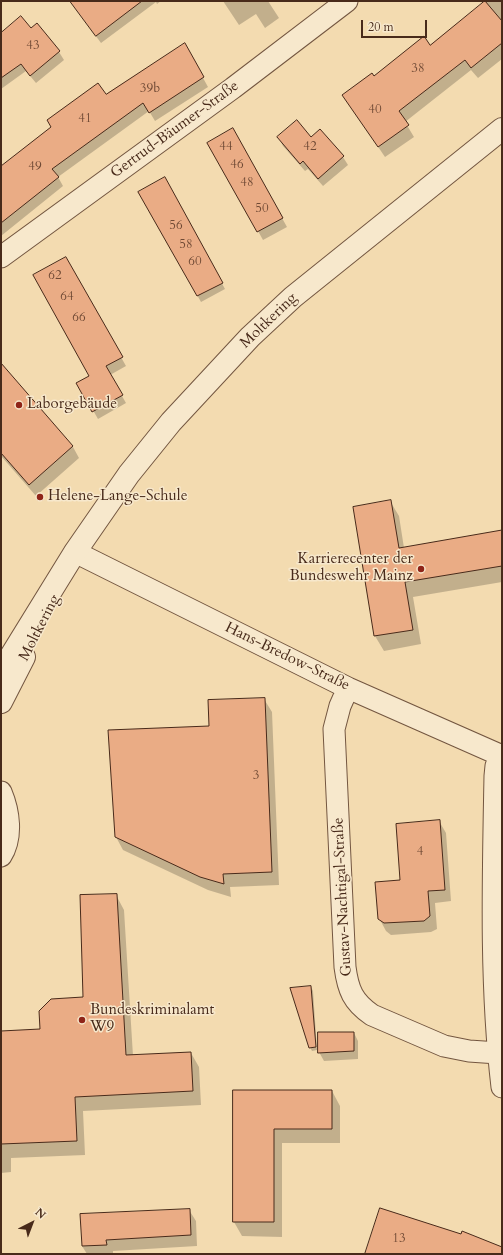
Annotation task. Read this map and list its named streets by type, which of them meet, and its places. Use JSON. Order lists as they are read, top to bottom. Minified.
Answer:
{"streets":{"street":["Gertrud-Bäumer-Straße","Moltkering","Hans-Bredow-Straße","Gustav-Nachtigal-Straße"]},"crossings":[["Moltkering","Hans-Bredow-Straße"],["Hans-Bredow-Straße","Gustav-Nachtigal-Straße"]],"places":["Laborgebäude","Helene-Lange-Schule","Karrierecenter der Bundeswehr Mainz","Bundeskriminalamt W9"],"house_numbers":["43","38","39b","40","41","44","42","46","49","48","50","56","58","60","62","64","66","3","4","13"],"scale_bar":"20 m","north":"top right"}
